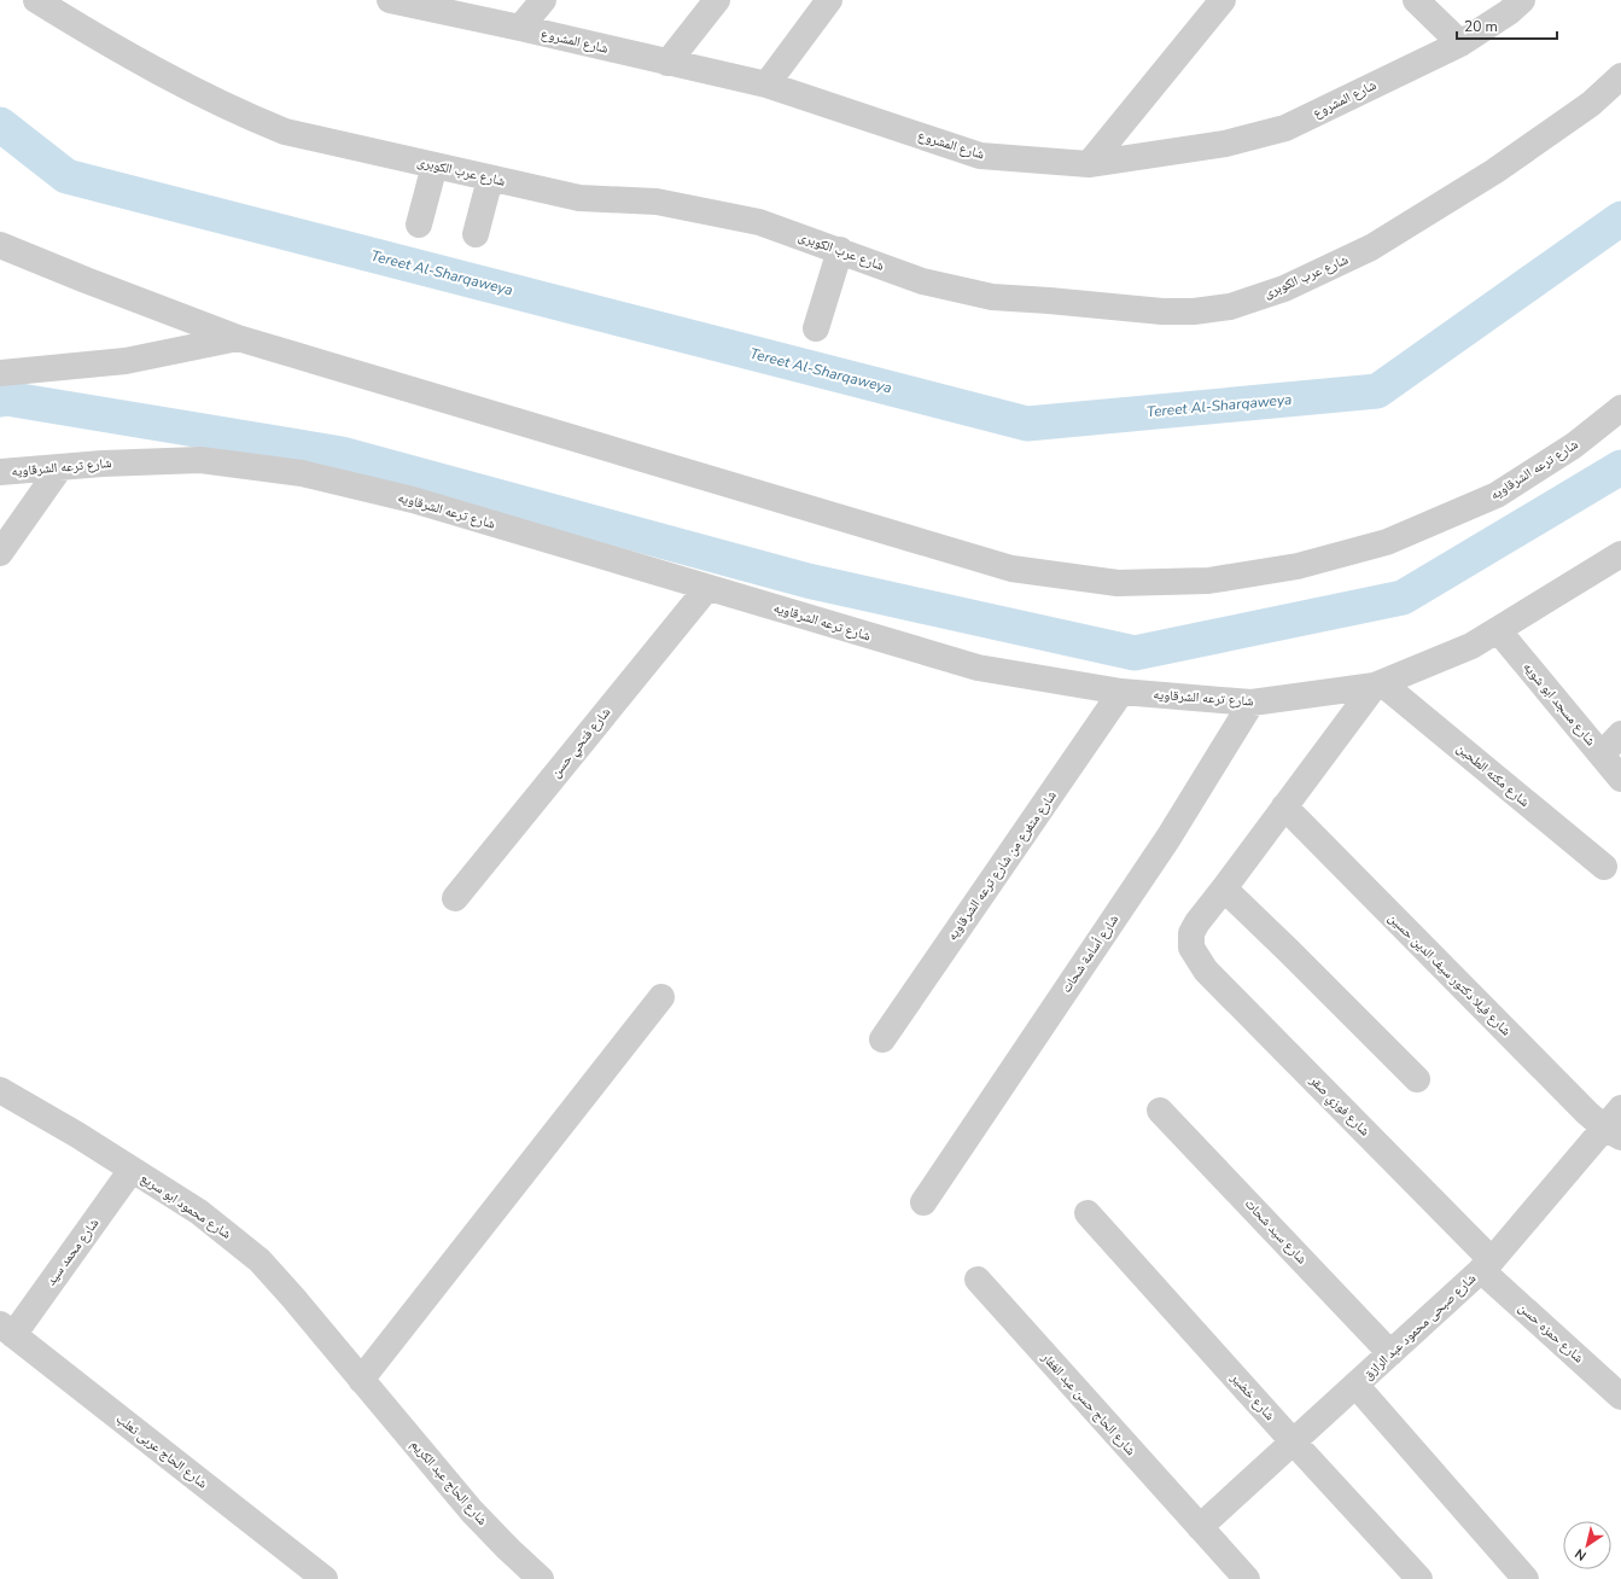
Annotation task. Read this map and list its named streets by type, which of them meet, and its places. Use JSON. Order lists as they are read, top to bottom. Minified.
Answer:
{"streets":{"street":["شارع المشروع","شارع عرب الكوبرى","شارع ترعه الشرقاويه","شارع مسجد ابو شويه","شارع فتحي حسن","شارع مكنه الطحين","شارع متفرع من شارع ترعه الشرقاويه","شارع أسامة شحات","شارع فيلا دكتور سيف الدين حسين","شارع فوزي صقر","شارع محمود ابو سريع","شارع سيد شحات","شارع محمد سيد","شارع صبحى محمود عبد الرازق","شارع حمزه حسن","شارع خضير","شارع الحاج حسن عبد الغفار","شارع الحاج عربى ثعلب","شارع الحاج عبد الكريم"]},"crossings":[["شارع ترعه الشرقاويه","شارع مسجد ابو شويه"],["شارع ترعه الشرقاويه","شارع فتحي حسن"],["شارع ترعه الشرقاويه","شارع مكنه الطحين"],["شارع ترعه الشرقاويه","شارع متفرع من شارع ترعه الشرقاويه"],["شارع ترعه الشرقاويه","شارع أسامة شحات"],["شارع فيلا دكتور سيف الدين حسين","شارع صبحى محمود عبد الرازق"],["شارع فوزي صقر","شارع صبحى محمود عبد الرازق"],["شارع فوزي صقر","شارع حمزه حسن"],["شارع محمود ابو سريع","شارع محمد سيد"],["شارع محمود ابو سريع","شارع الحاج عبد الكريم"],["شارع سيد شحات","شارع صبحى محمود عبد الرازق"],["شارع محمد سيد","شارع الحاج عربى ثعلب"],["شارع صبحى محمود عبد الرازق","شارع حمزه حسن"],["شارع صبحى محمود عبد الرازق","شارع خضير"],["شارع صبحى محمود عبد الرازق","شارع الحاج حسن عبد الغفار"]],"water":["Tereet Al-Sharqaweya"],"scale_bar":"20 m","north":"bottom left"}
